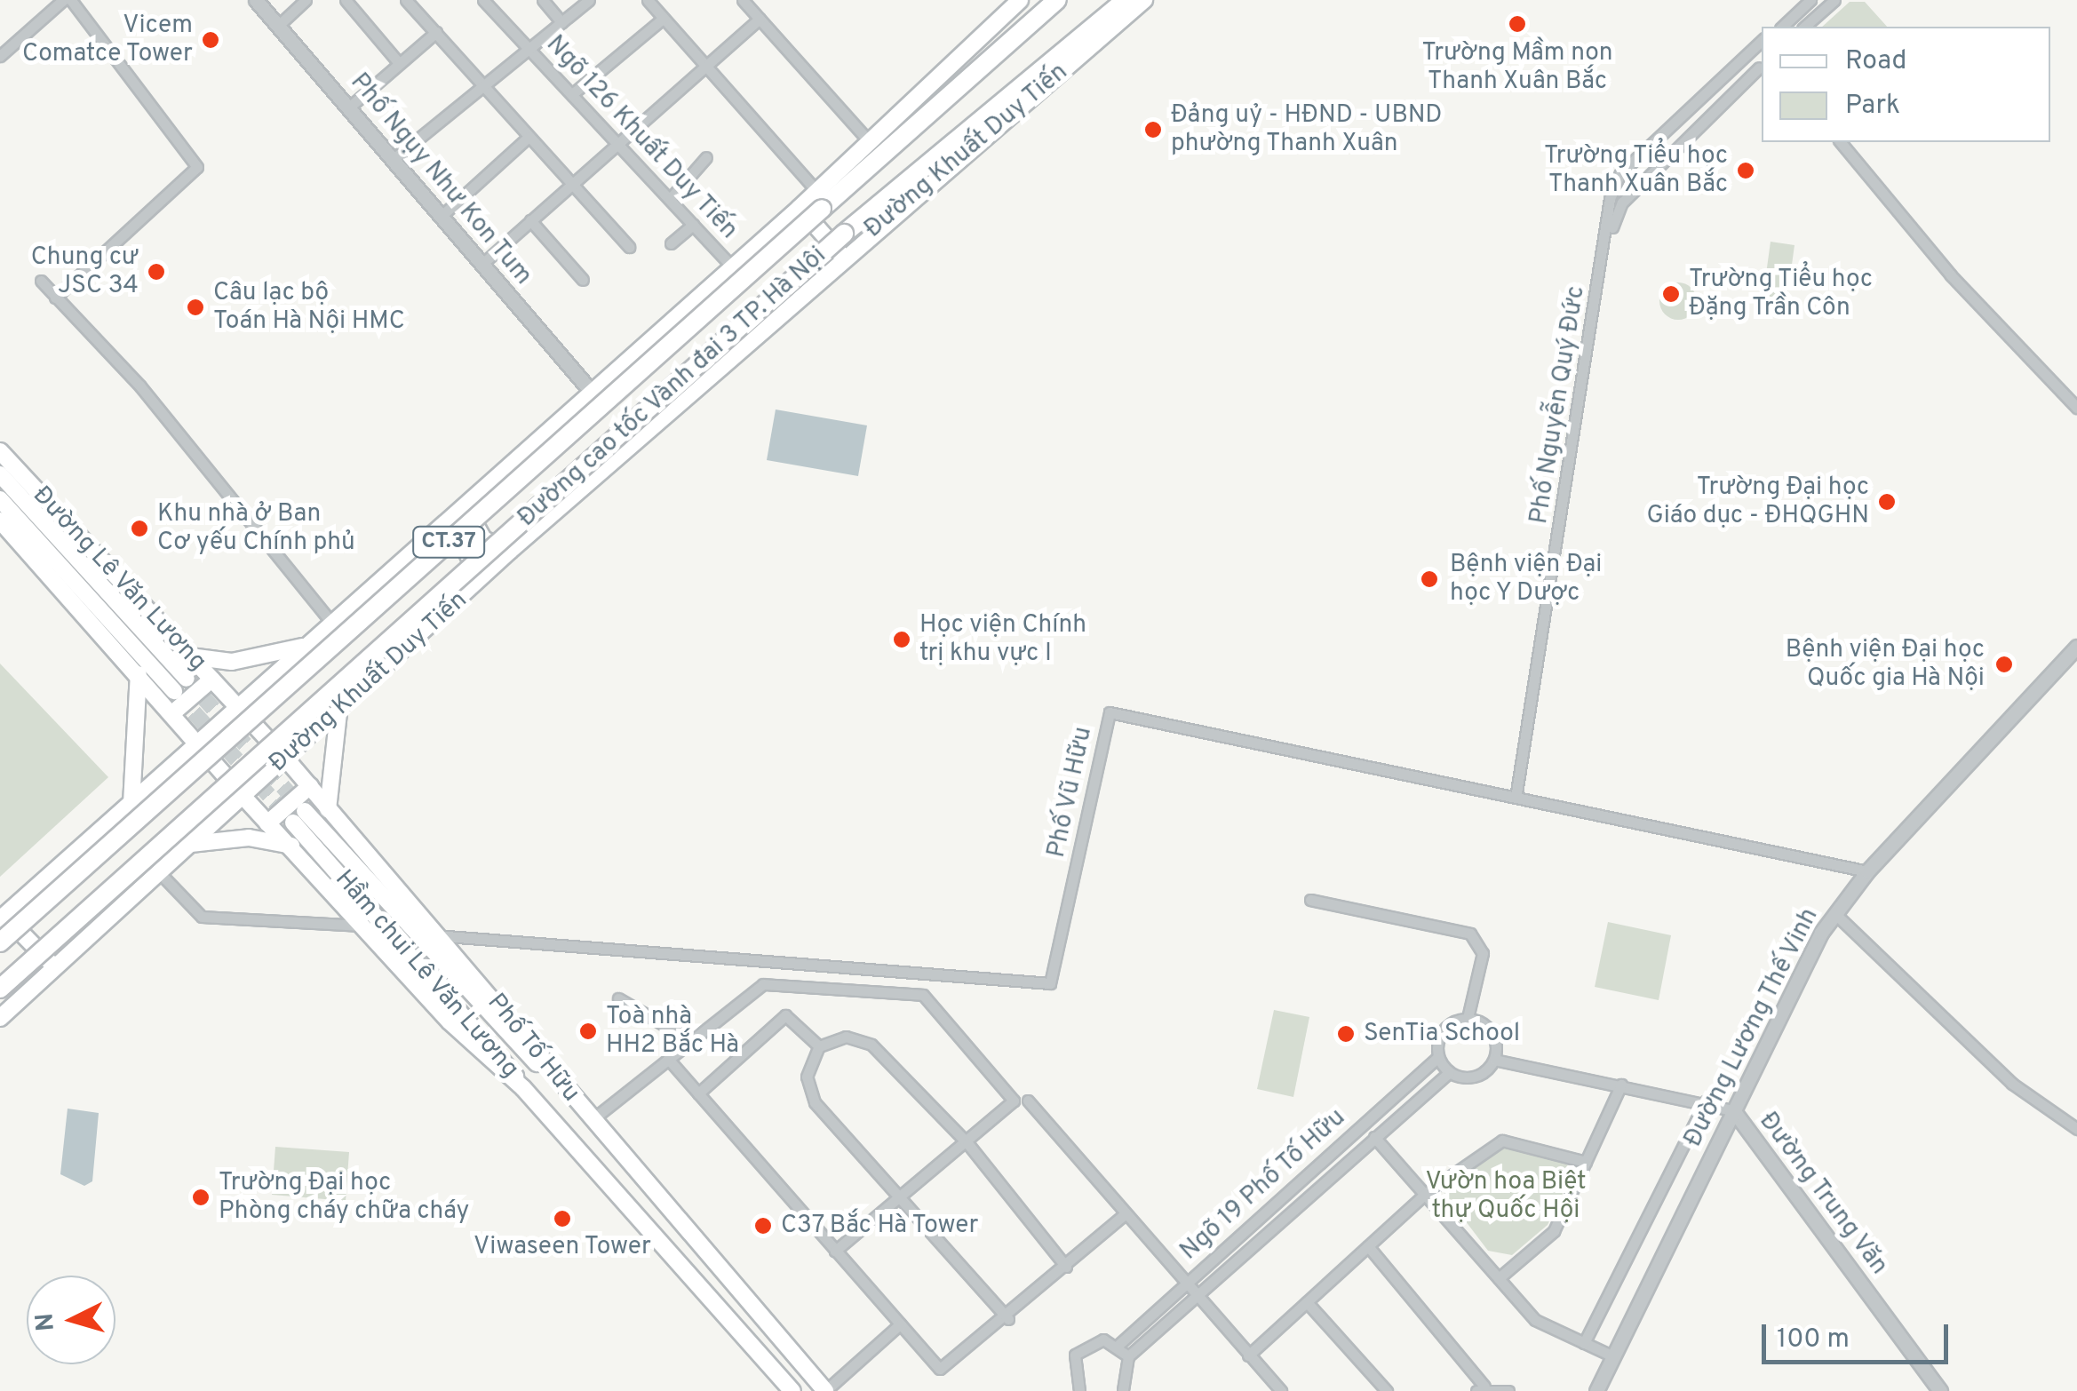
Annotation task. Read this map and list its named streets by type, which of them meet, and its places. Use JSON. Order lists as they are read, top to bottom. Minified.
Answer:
{"streets":{"highway":["Đường cao tốc Vành đai 3 TP. Hà Nội","CT.37"],"main road":["Đường Khuất Duy Tiến","Đường Lê Văn Lương","Hầm chui Lê Văn Lương","Phố Tố Hữu"],"street":["Ngõ 126 Khuất Duy Tiến","Phố Ngụy Như Kon Tum","Phố Nguyễn Quý Đức","Phố Vũ Hữu","Đường Lương Thế Vinh","Ngõ 19 Phố Tố Hữu","Đường Trung Văn"]},"crossings":[["Đường Khuất Duy Tiến","Phố Tố Hữu"],["Phố Nguyễn Quý Đức","Phố Vũ Hữu"],["Đường Lê Văn Lương","Phố Tố Hữu"],["Phố Vũ Hữu","Đường Lương Thế Vinh"],["Phố Vũ Hữu","Phố Tố Hữu"],["Hầm chui Lê Văn Lương","Phố Tố Hữu"],["Đường Lương Thế Vinh","Đường Trung Văn"]],"parks":["Vườn hoa Biệt thự Quốc Hội"],"places":["Trường Mầm non Thanh Xuân Bắc","Vicem Comatce Tower","Đảng uỷ - HĐND - UBND phường Thanh Xuân","Trường Tiểu học Thanh Xuân Bắc","Chung cư JSC 34","Trường Tiểu học Đặng Trần Côn","Câu lạc bộ Toán Hà Nội HMC","Trường Đại học Giáo dục - ĐHQGHN","Khu nhà ở Ban Cơ yếu Chính phủ","Bệnh viện Đại học Y Dược","Học viện Chính trị khu vực I","Bệnh viện Đại học Quốc gia Hà Nội","Toà nhà HH2 Bắc Hà","SenTia School","Trường Đại học Phòng cháy chữa cháy","Viwaseen Tower","C37 Bắc Hà Tower"],"legend":["Road","Park"],"scale_bar":"100 m","north":"left"}
